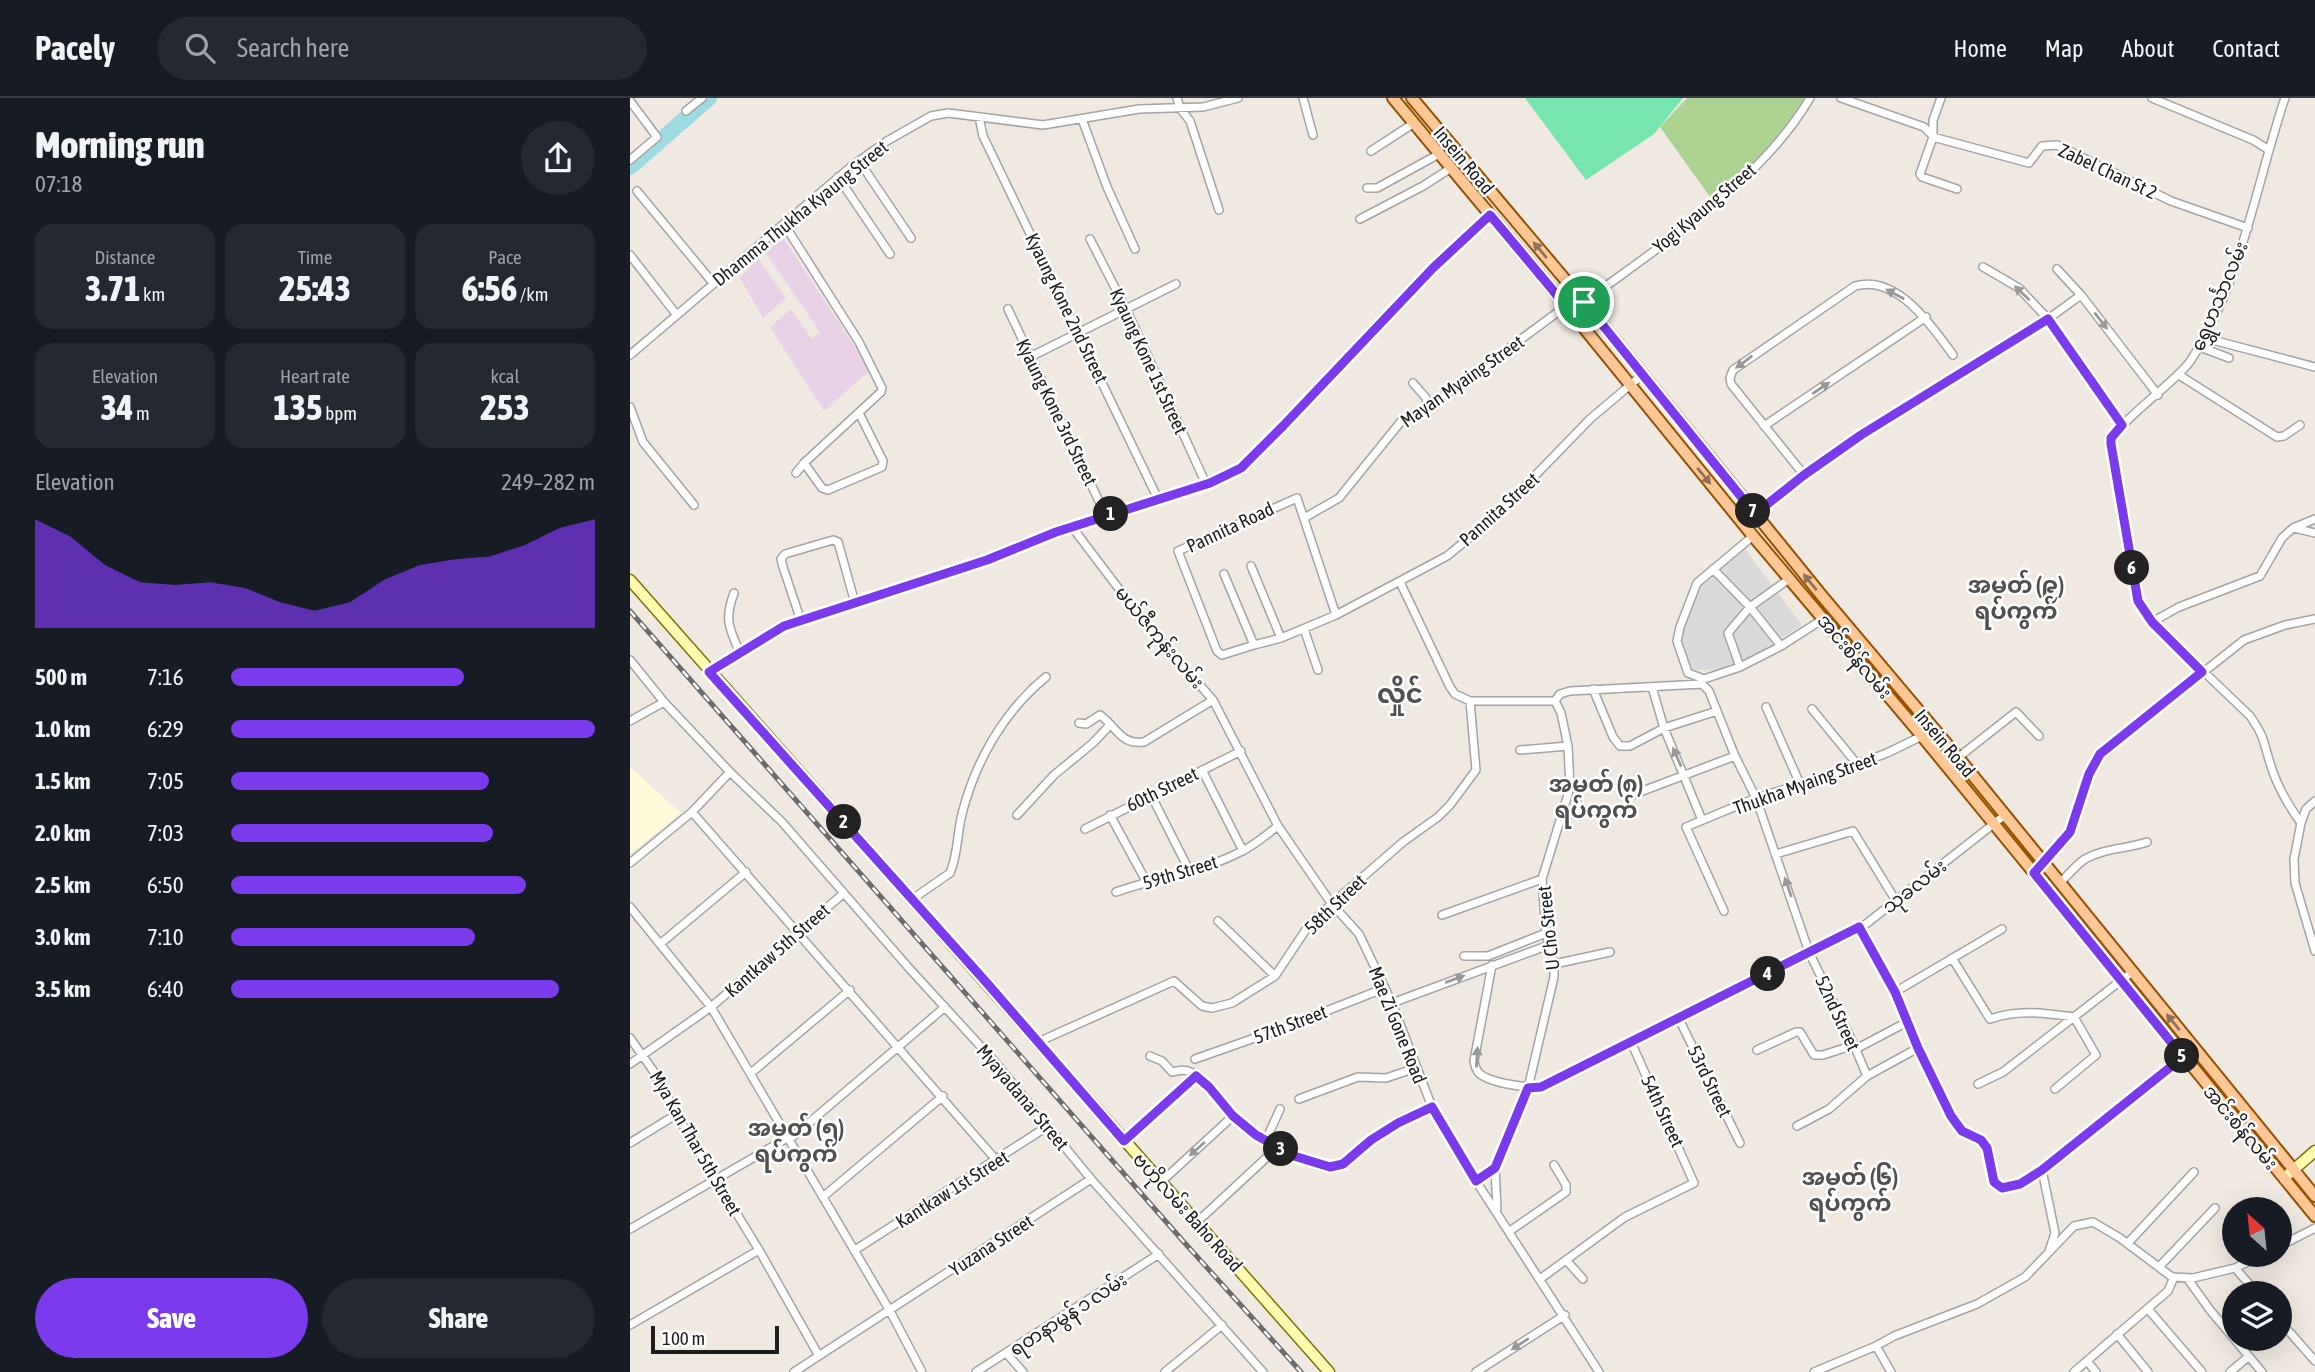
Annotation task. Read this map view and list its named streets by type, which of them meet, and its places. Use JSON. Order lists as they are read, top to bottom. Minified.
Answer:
{"streets":{"main road":["Insein Road","အင်းစိန်လမ်း","ဗဟိုလမ်း Baho Road"],"street":["Zabel Chan St 2","Yogi Kyaung Street","Dhamma Thukha Kyaung Street","ရွှေဟင်္သာလမ်း","Kyaung Kone 2nd Street","Kyaung Kone 1st Street","Mayan Myaing Street","Kyaung Kone 3rd Street","Pannita Street","Pannita Road","မယ်ဇီကုန်းလမ်း","Thukha Myaing Street","60th Street","59th Street","သုခလမ်း","58th Street","U Cho Street","Kantkaw 5th Street","52nd Street","57th Street","Mae Zi Gone Road","53rd Street","Myayadanar Street","54th Street","Mya Kan Thar 5th Street","Kantkaw 1st Street","Yuzana Street","ရတနာမွန် ၁ လမ်း"]},"crossings":[["Insein Road","Yogi Kyaung Street"],["Insein Road","Pannita Street"],["Insein Road","သုခလမ်း"],["Zabel Chan St 2","ရွှေဟင်္သာလမ်း"],["Dhamma Thukha Kyaung Street","Kyaung Kone 2nd Street"],["Mayan Myaing Street","Pannita Road"],["Mayan Myaing Street","အင်းစိန်လမ်း"],["Pannita Street","Pannita Road"],["Pannita Street","အင်းစိန်လမ်း"],["မယ်ဇီကုန်းလမ်း","60th Street"],["မယ်ဇီကုန်းလမ်း","Mae Zi Gone Road"],["အင်းစိန်လမ်း","Thukha Myaing Street"],["အင်းစိန်လမ်း","သုခလမ်း"],["Thukha Myaing Street","52nd Street"],["60th Street","59th Street"],["60th Street","Mae Zi Gone Road"],["59th Street","Mae Zi Gone Road"],["သုခလမ်း","U Cho Street"],["သုခလမ်း","52nd Street"],["သုခလမ်း","53rd Street"],["သုခလမ်း","54th Street"],["58th Street","Mae Zi Gone Road"],["58th Street","ဗဟိုလမ်း Baho Road"],["U Cho Street","Mae Zi Gone Road"],["Kantkaw 5th Street","Myayadanar Street"],["Kantkaw 5th Street","Mya Kan Thar 5th Street"],["57th Street","Mae Zi Gone Road"],["Myayadanar Street","Kantkaw 1st Street"],["Myayadanar Street","Yuzana Street"],["Myayadanar Street","ရတနာမွန် ၁ လမ်း"],["Mya Kan Thar 5th Street","Yuzana Street"]],"one_way":["Insein Road"],"districts":["အမှတ် (၉) ရပ်ကွက်","လှိုင်","အမှတ် (၈) ရပ်ကွက်","အမှတ် (၅) ရပ်ကွက်","အမှတ် (၆) ရပ်ကွက်"],"scale_bar":"100 m","north":"top left","page":{"header":"Pacely","search":"Search here","nav":["Home","Map","About","Contact"],"heading":["Morning run","07:18"],"stats":[["Distance","3.71 km"],["Time","25:43"],["Pace","6:56 /km"],["Elevation","34 m"],["Heart rate","135 bpm"],["kcal","253"]],"chart":["Elevation","249–282 m"],"pins":["7","1","6","2","4","5","3"],"list":[{"name":"500 m","note":"7:16"},{"name":"1.0 km","note":"6:29"},{"name":"1.5 km","note":"7:05"},{"name":"2.0 km","note":"7:03"},{"name":"2.5 km","note":"6:50"},{"name":"3.0 km","note":"7:10"},{"name":"3.5 km","note":"6:40"}],"buttons":["Save","Share"],"scale":"100 m"}}
